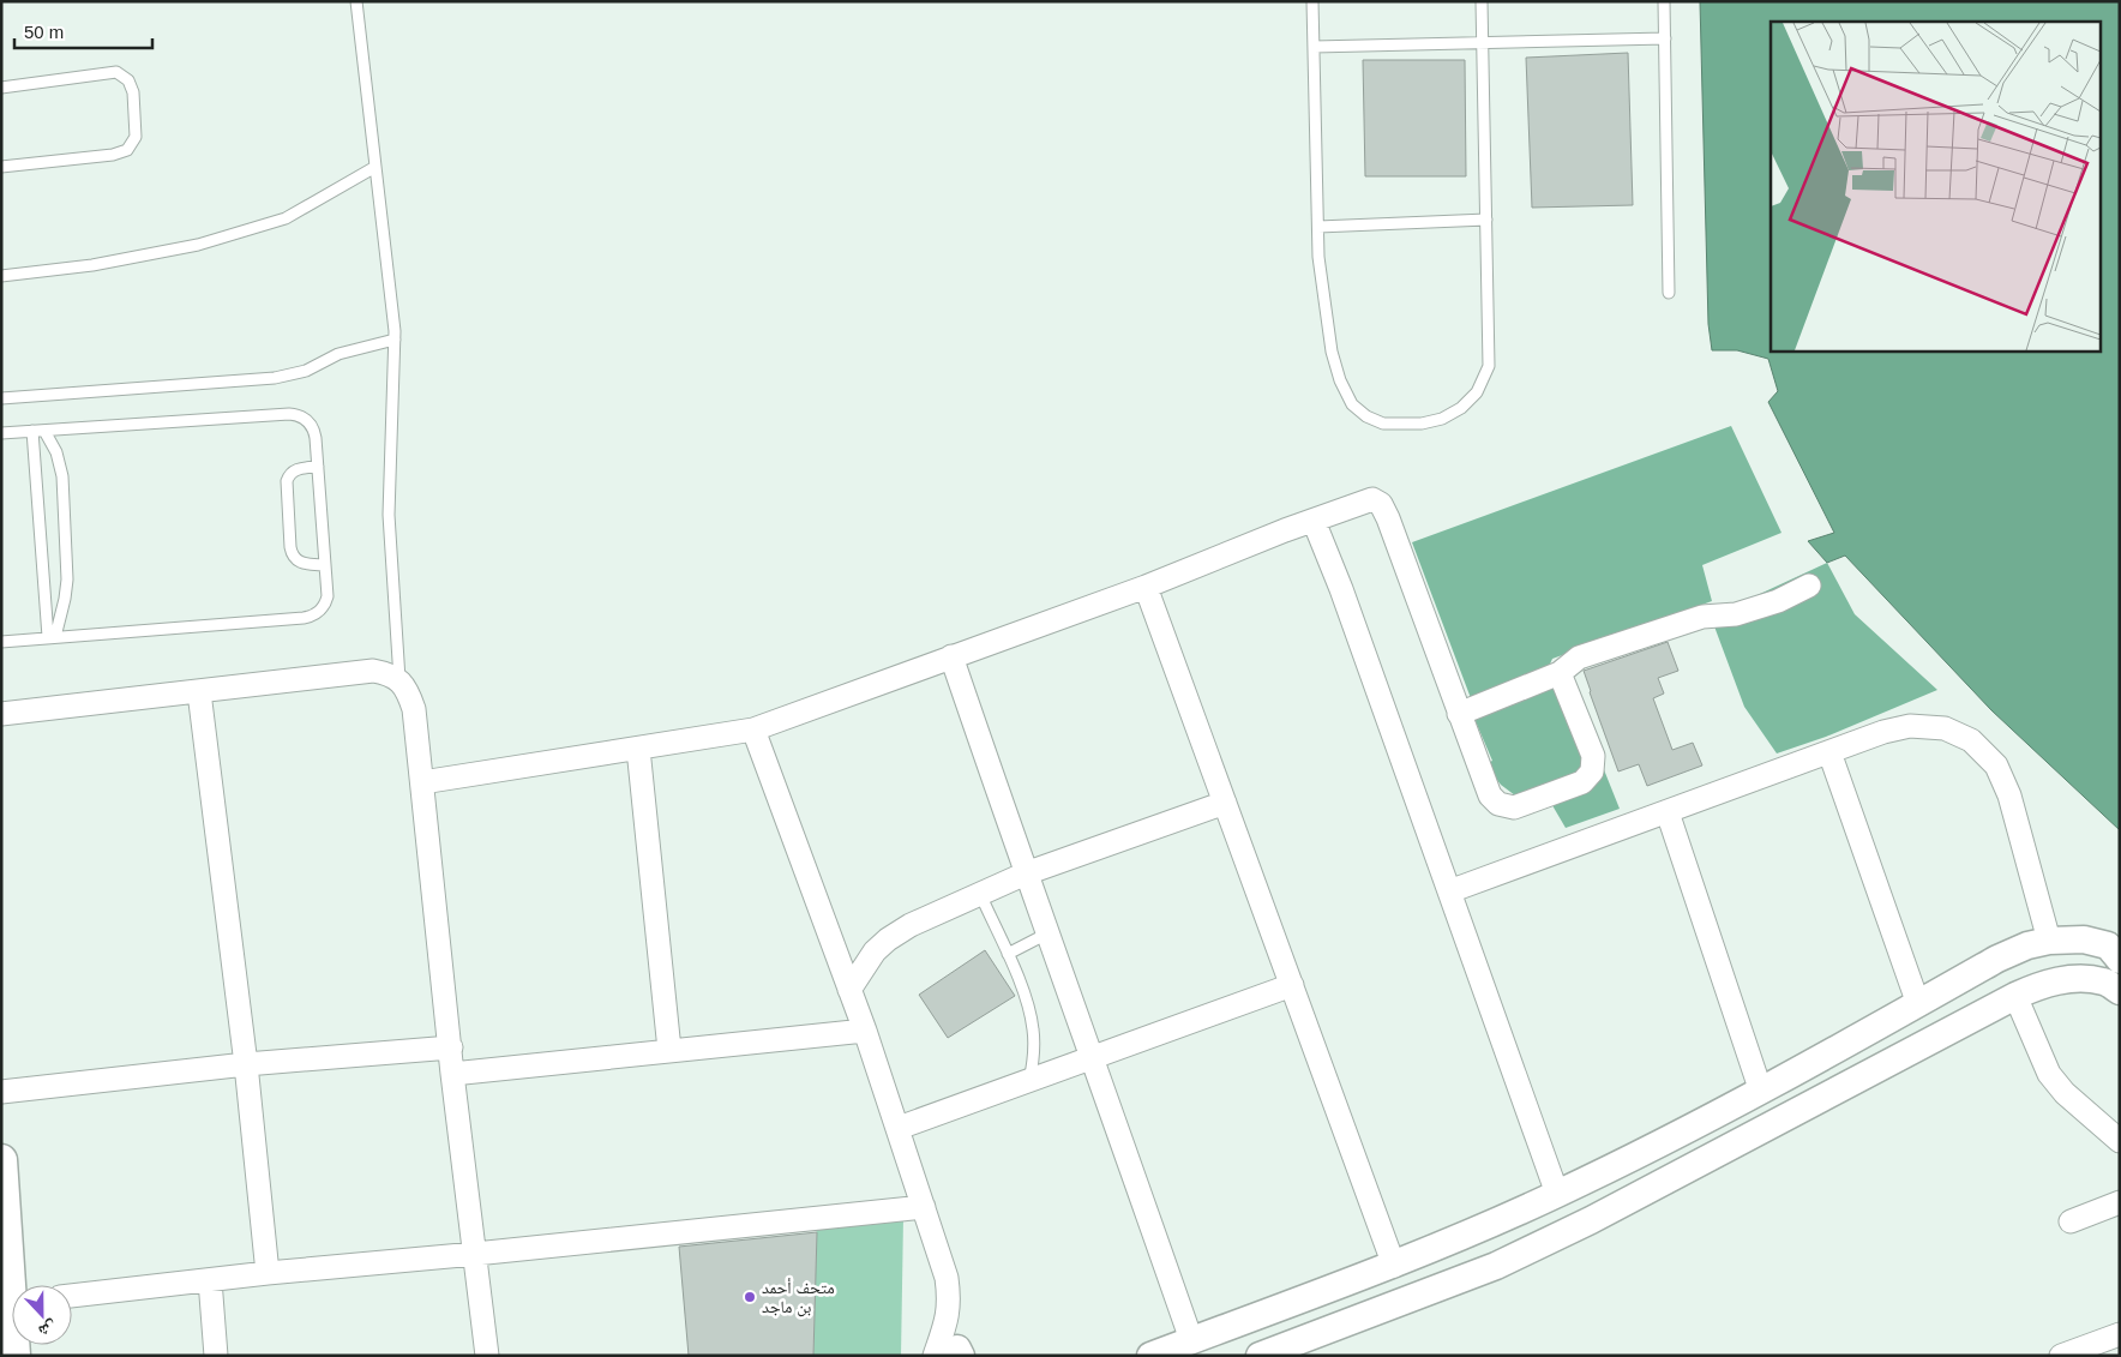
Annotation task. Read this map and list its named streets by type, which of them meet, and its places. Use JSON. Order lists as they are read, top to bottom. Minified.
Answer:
{"places":["متحف أحمد بن ماجد"],"scale_bar":"50 m","north":"bottom"}
